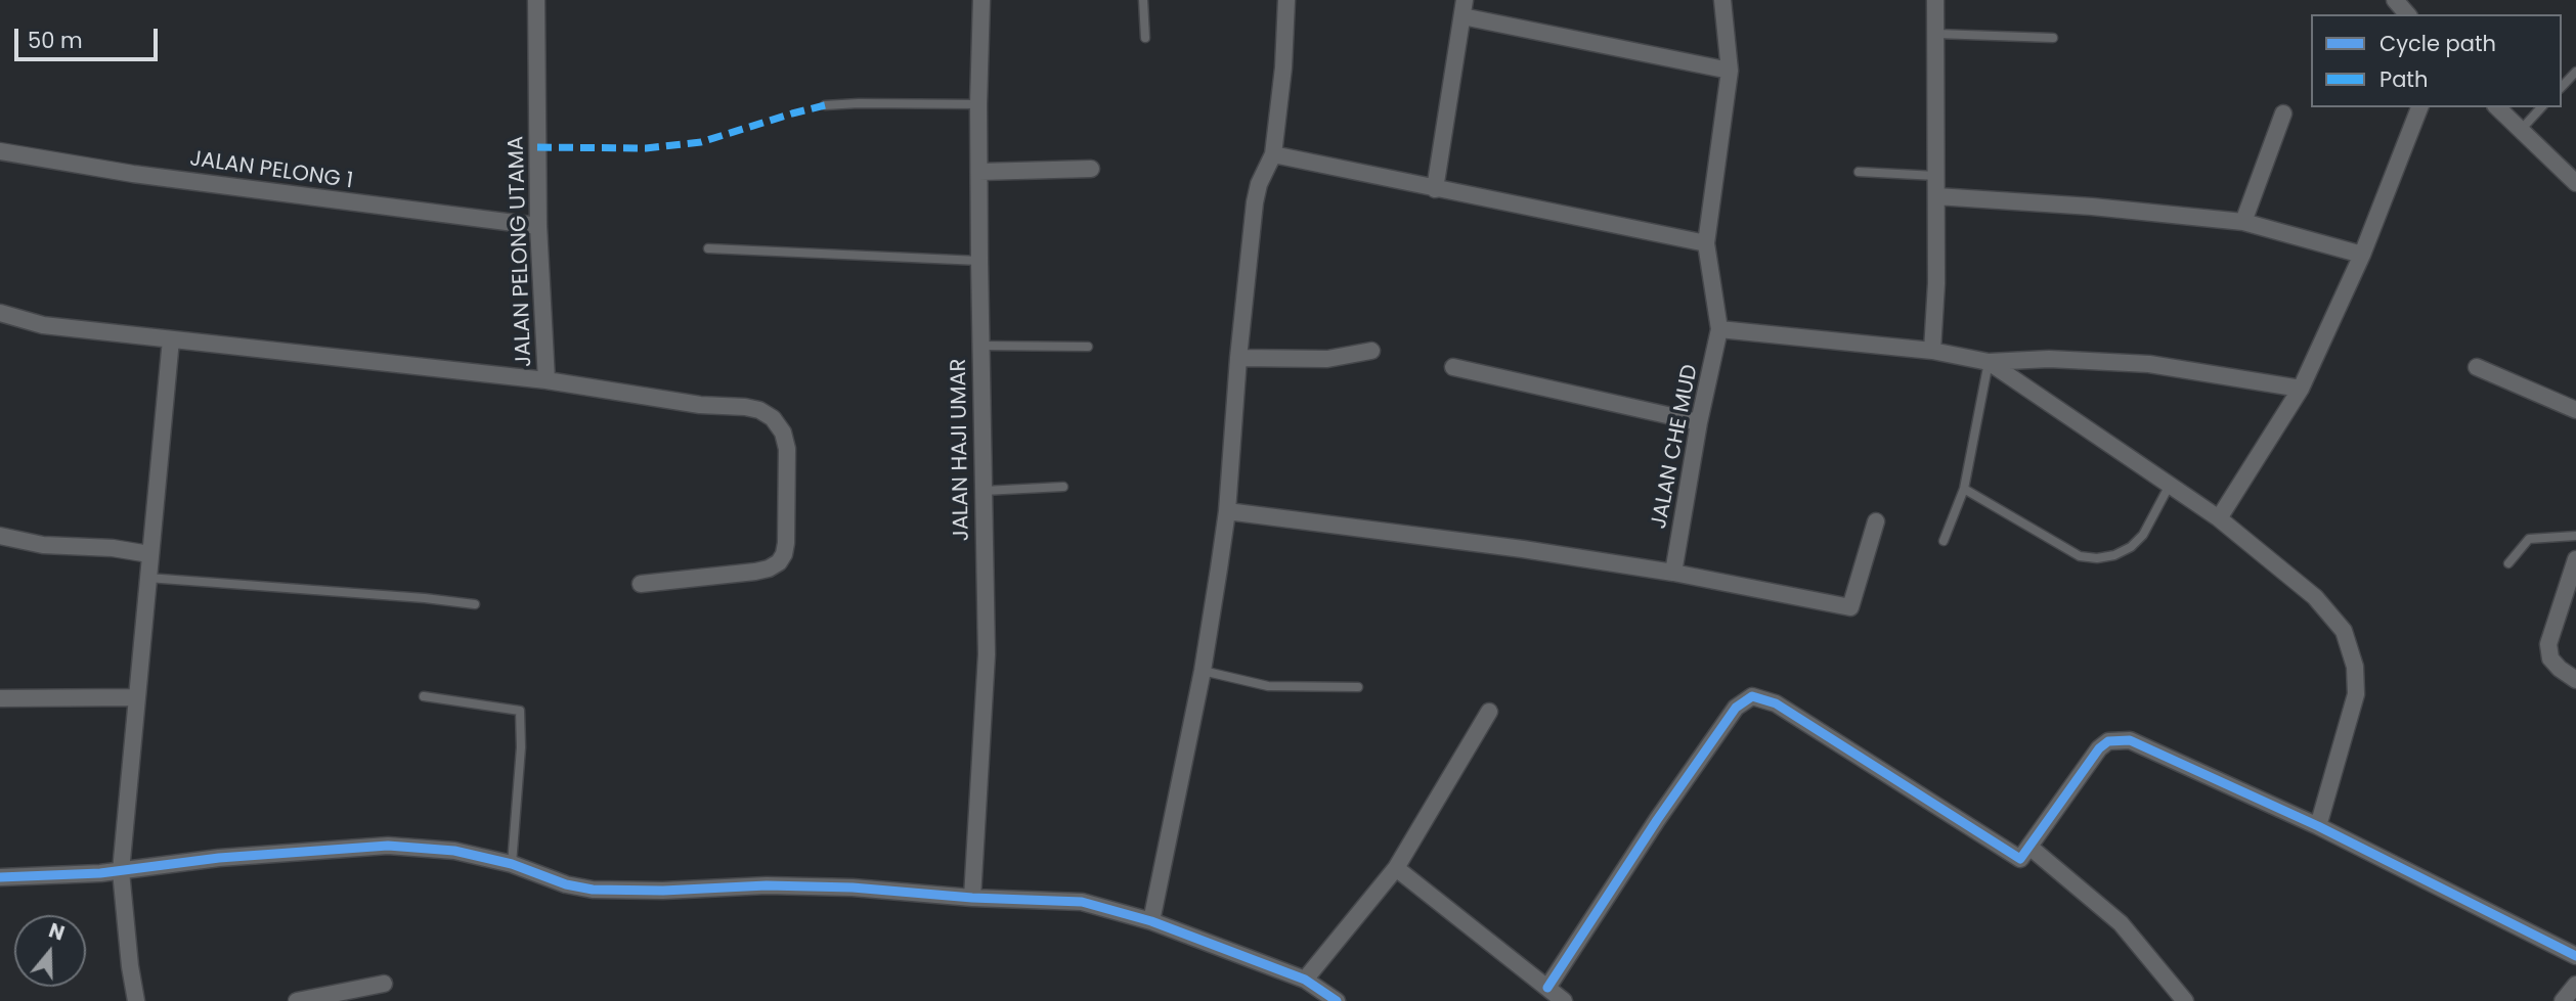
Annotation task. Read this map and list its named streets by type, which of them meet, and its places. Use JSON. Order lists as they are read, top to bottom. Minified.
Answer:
{"streets":{"street":["JALAN PELONG 1","JALAN PELONG UTAMA","JALAN CHE MUD","JALAN HAJI UMAR"]},"crossings":[["JALAN PELONG 1","JALAN PELONG UTAMA"]],"legend":["Cycle path","Path"],"scale_bar":"50 m","north":"top"}
